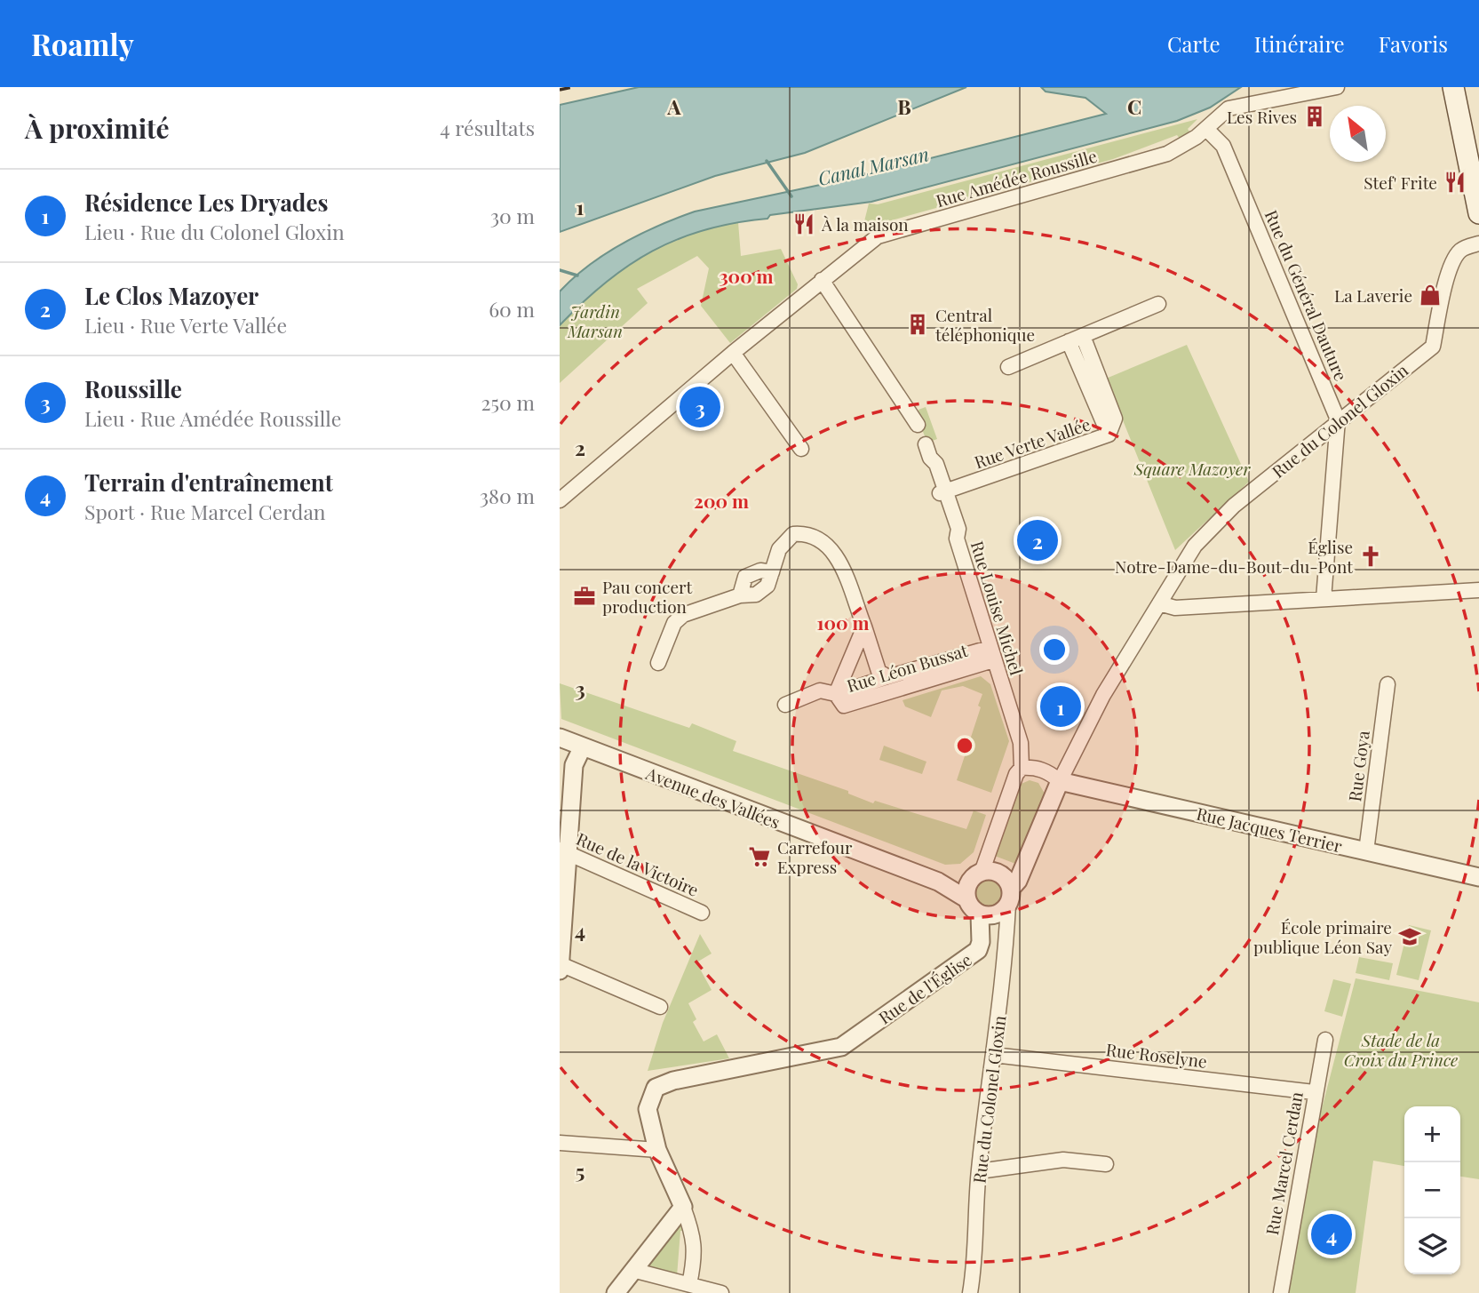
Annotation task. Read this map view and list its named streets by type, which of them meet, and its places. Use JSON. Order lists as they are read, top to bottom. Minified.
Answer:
{"streets":{"street":["Rue Amédée Roussille","Rue du Général Dauture","Rue du Colonel Gloxin","Rue Verte Vallée","Rue Louise Michel","Rue Léon Bussat","Rue Goya","Avenue des Vallées","Rue Jacques Terrier","Rue de la Victoire","Rue de l'Église","Rue Roselyne","Rue Marcel Cerdan"]},"crossings":[["Rue Amédée Roussille","Rue du Général Dauture"],["Rue du Général Dauture","Rue du Colonel Gloxin"],["Rue du Colonel Gloxin","Avenue des Vallées"],["Rue du Colonel Gloxin","Rue Jacques Terrier"],["Rue du Colonel Gloxin","Rue de l'Église"],["Rue du Colonel Gloxin","Rue Roselyne"],["Rue Verte Vallée","Rue Louise Michel"],["Rue Louise Michel","Rue Léon Bussat"],["Rue Goya","Rue Jacques Terrier"],["Avenue des Vallées","Rue de l'Église"],["Rue Roselyne","Rue Marcel Cerdan"]],"water":["Canal Marsan"],"parks":["Jardin Marsan","Square Mazoyer","Stade de la Croix du Prince"],"places":{"building":["Les Rives","Central téléphonique"],"restaurant":["Stef' Frite","À la maison"],"shop":["La Laverie"],"church":["Église Notre-Dame-du-Bout-du-Pont"],"office":["Pau concert production"],"supermarket":["Carrefour Express"],"school or university":["École primaire publique Léon Say"]},"north":"top left","page":{"header":"Roamly","nav":["Carte","Itinéraire","Favoris"],"heading":["À proximité","4 résultats"],"list":[{"mark":"1","name":"Résidence Les Dryades","note":"Lieu · Rue du Colonel Gloxin","value":"30 m"},{"mark":"2","name":"Le Clos Mazoyer","note":"Lieu · Rue Verte Vallée","value":"60 m"},{"mark":"3","name":"Roussille","note":"Lieu · Rue Amédée Roussille","value":"250 m"},{"mark":"4","name":"Terrain d'entraînement","note":"Sport · Rue Marcel Cerdan","value":"380 m"}],"pins":["3","2","1","4"],"map_buttons":["+","−"]},"grid":{"columns":["A","B","C"],"rows":["1","2","3","4","5"]},"rings":["300 m","200 m","100 m"]}
